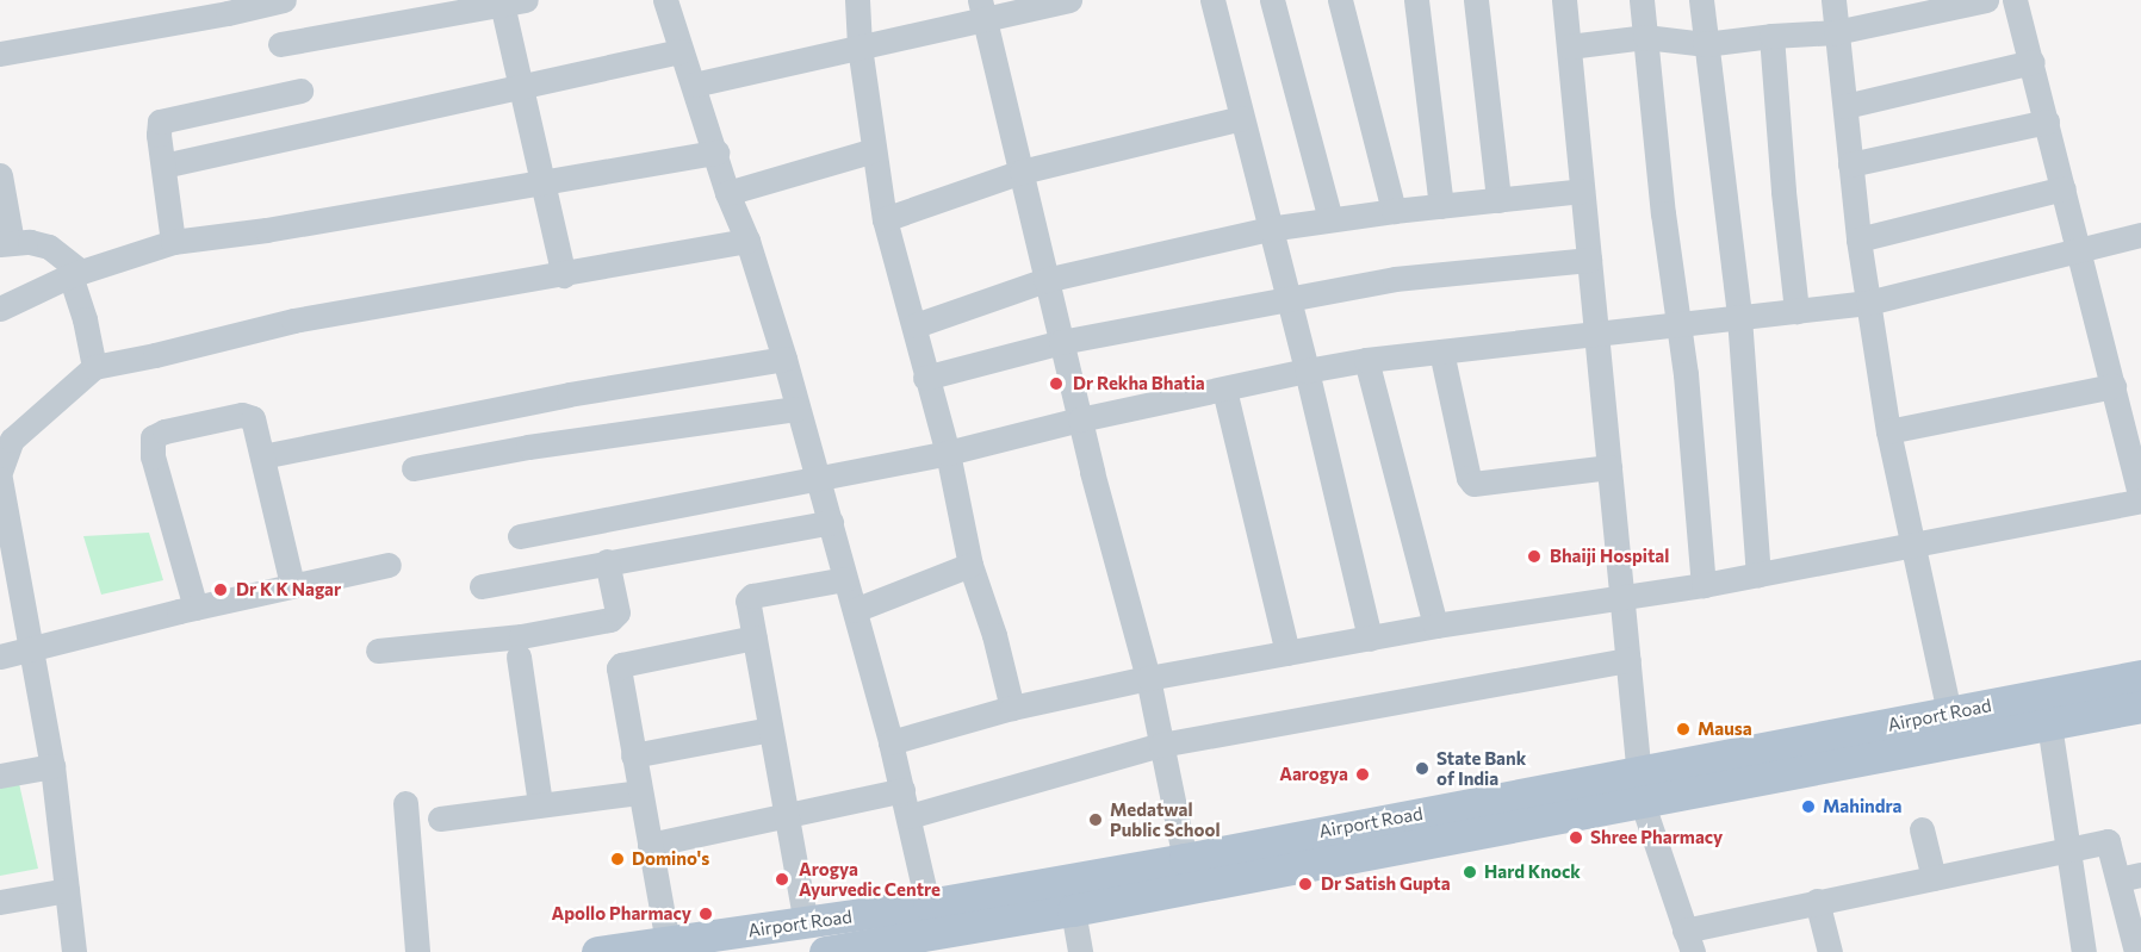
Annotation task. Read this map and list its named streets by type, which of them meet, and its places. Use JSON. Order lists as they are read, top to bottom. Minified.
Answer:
{"streets":{"main road":["Airport Road"]},"places":["Dr Rekha Bhatia","Bhaiji Hospital","Dr K K Nagar","Mausa","State Bank of India","Aarogya","Mahindra","Medatwal Public School","Shree Pharmacy","Domino's","Hard Knock","Arogya Ayurvedic Centre","Dr Satish Gupta","Apollo Pharmacy"]}
